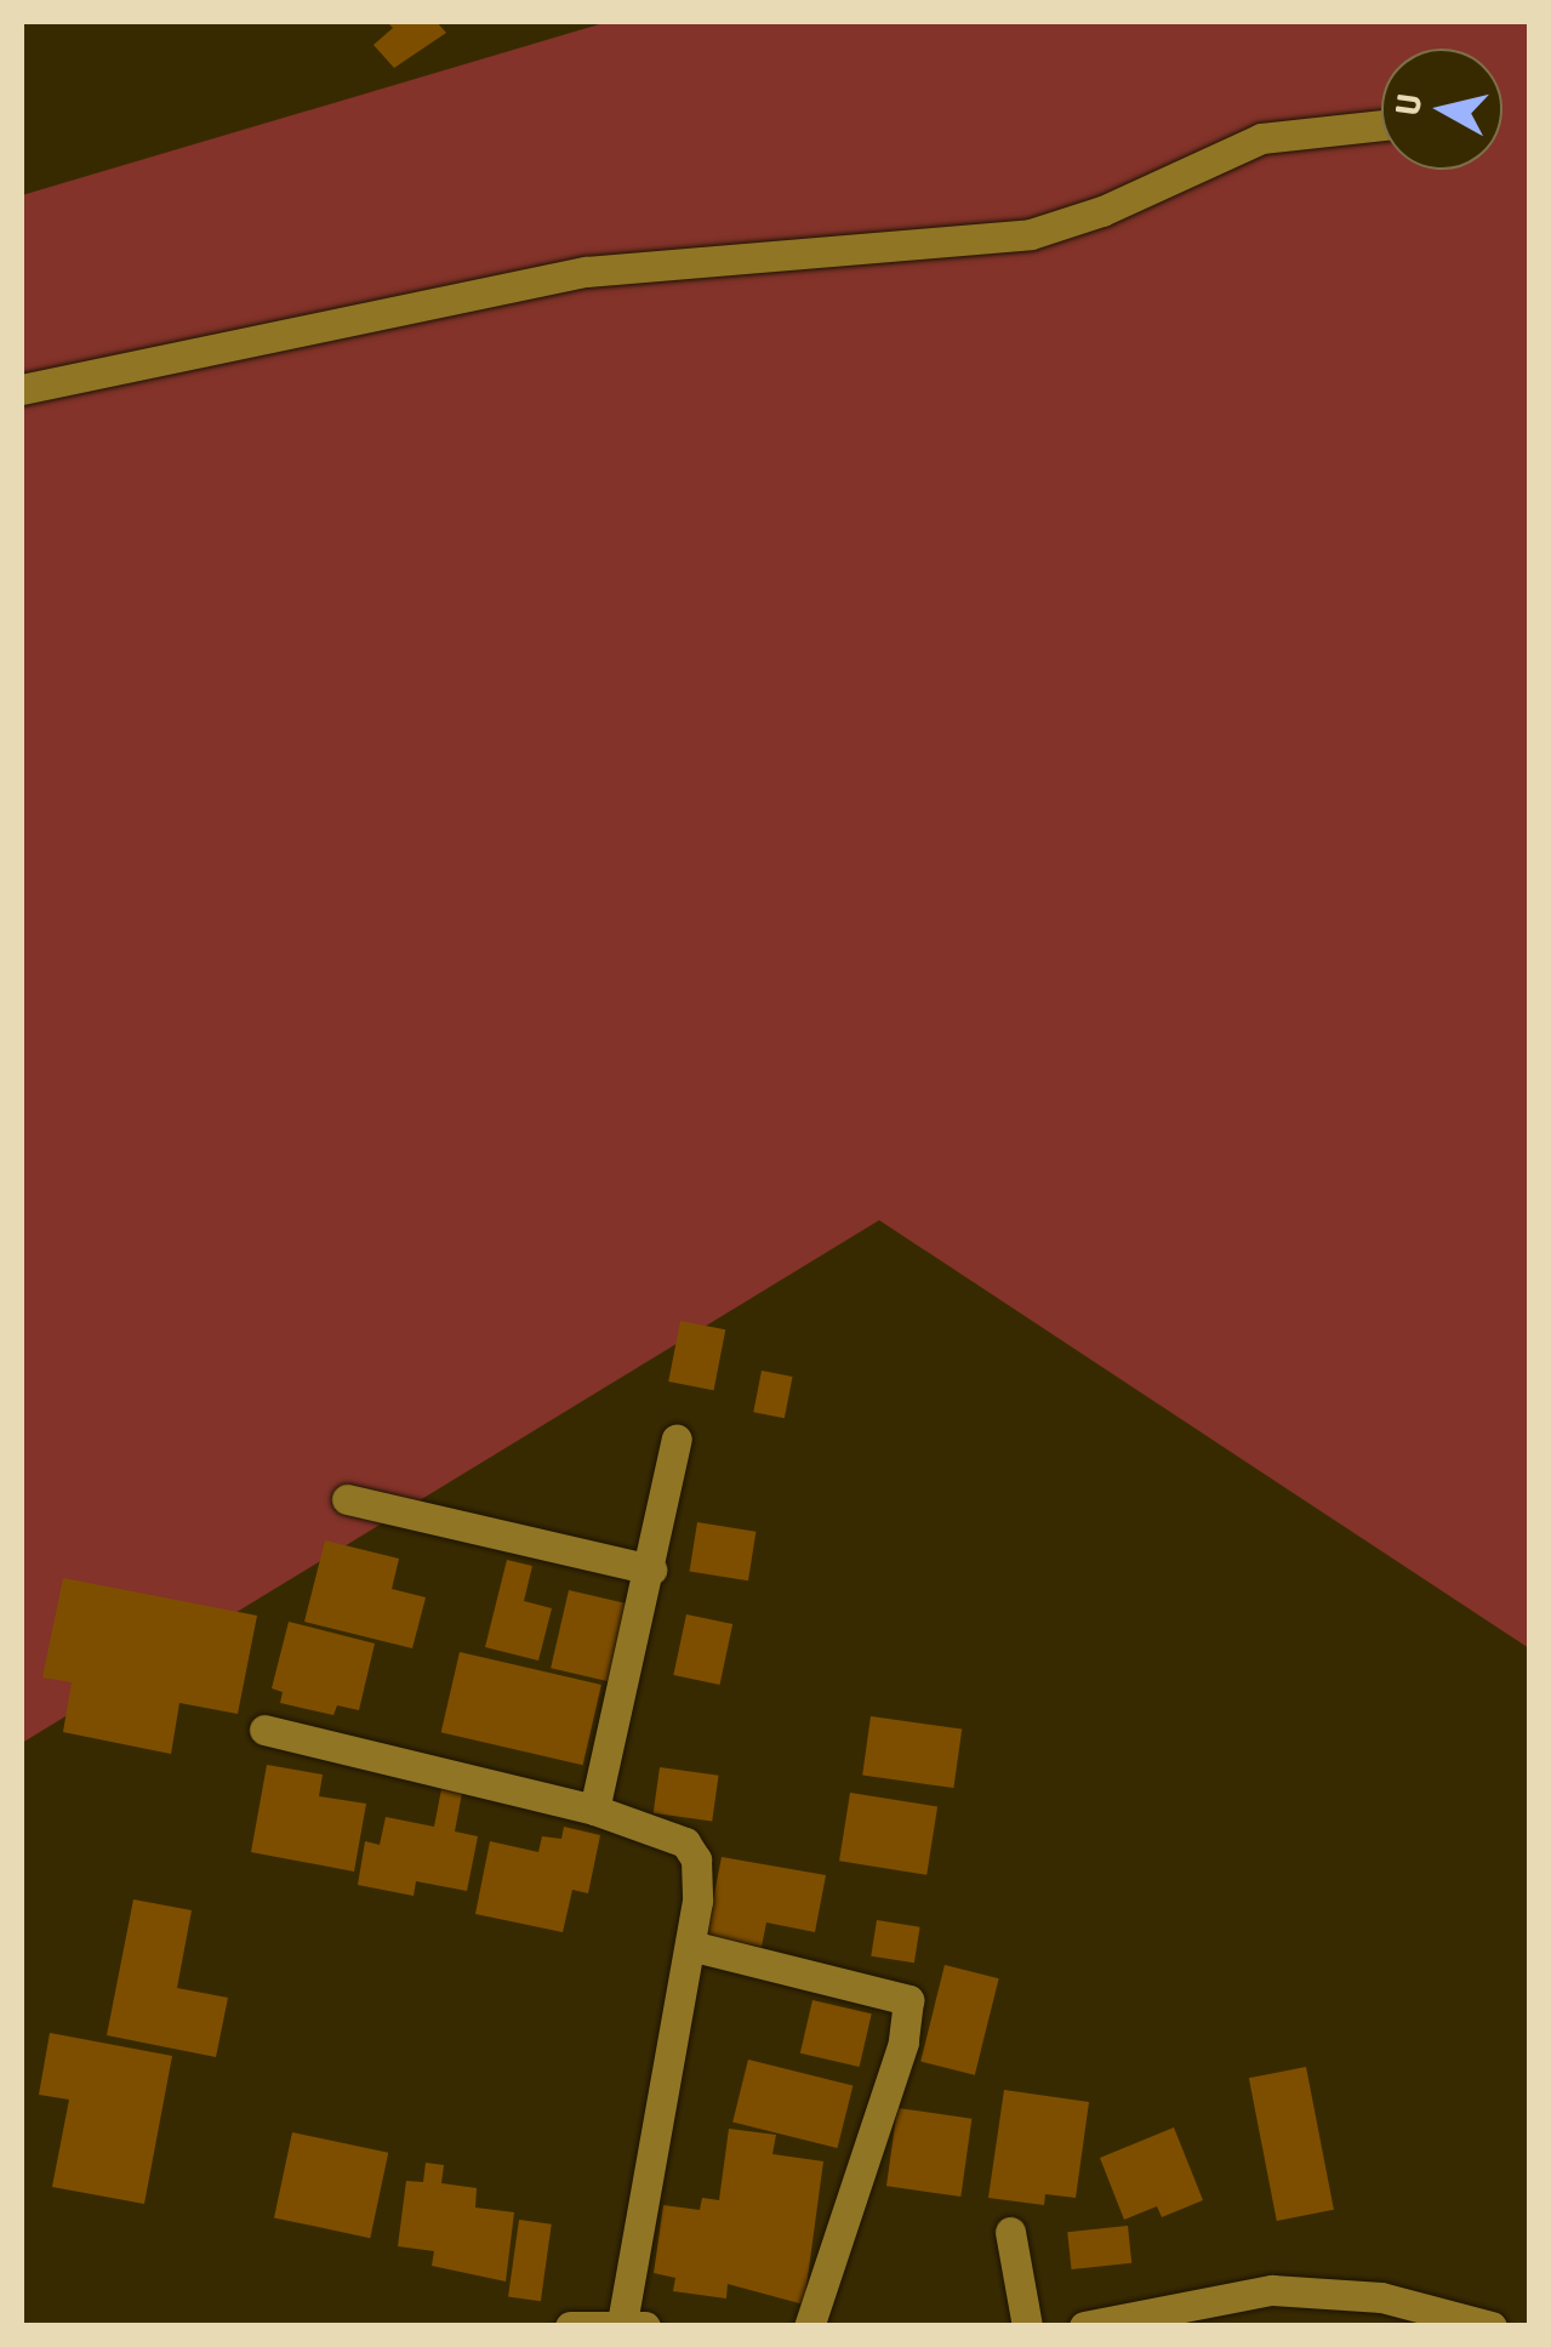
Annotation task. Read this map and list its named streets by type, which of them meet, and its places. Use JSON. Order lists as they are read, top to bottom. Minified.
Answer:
{"north":"left"}
